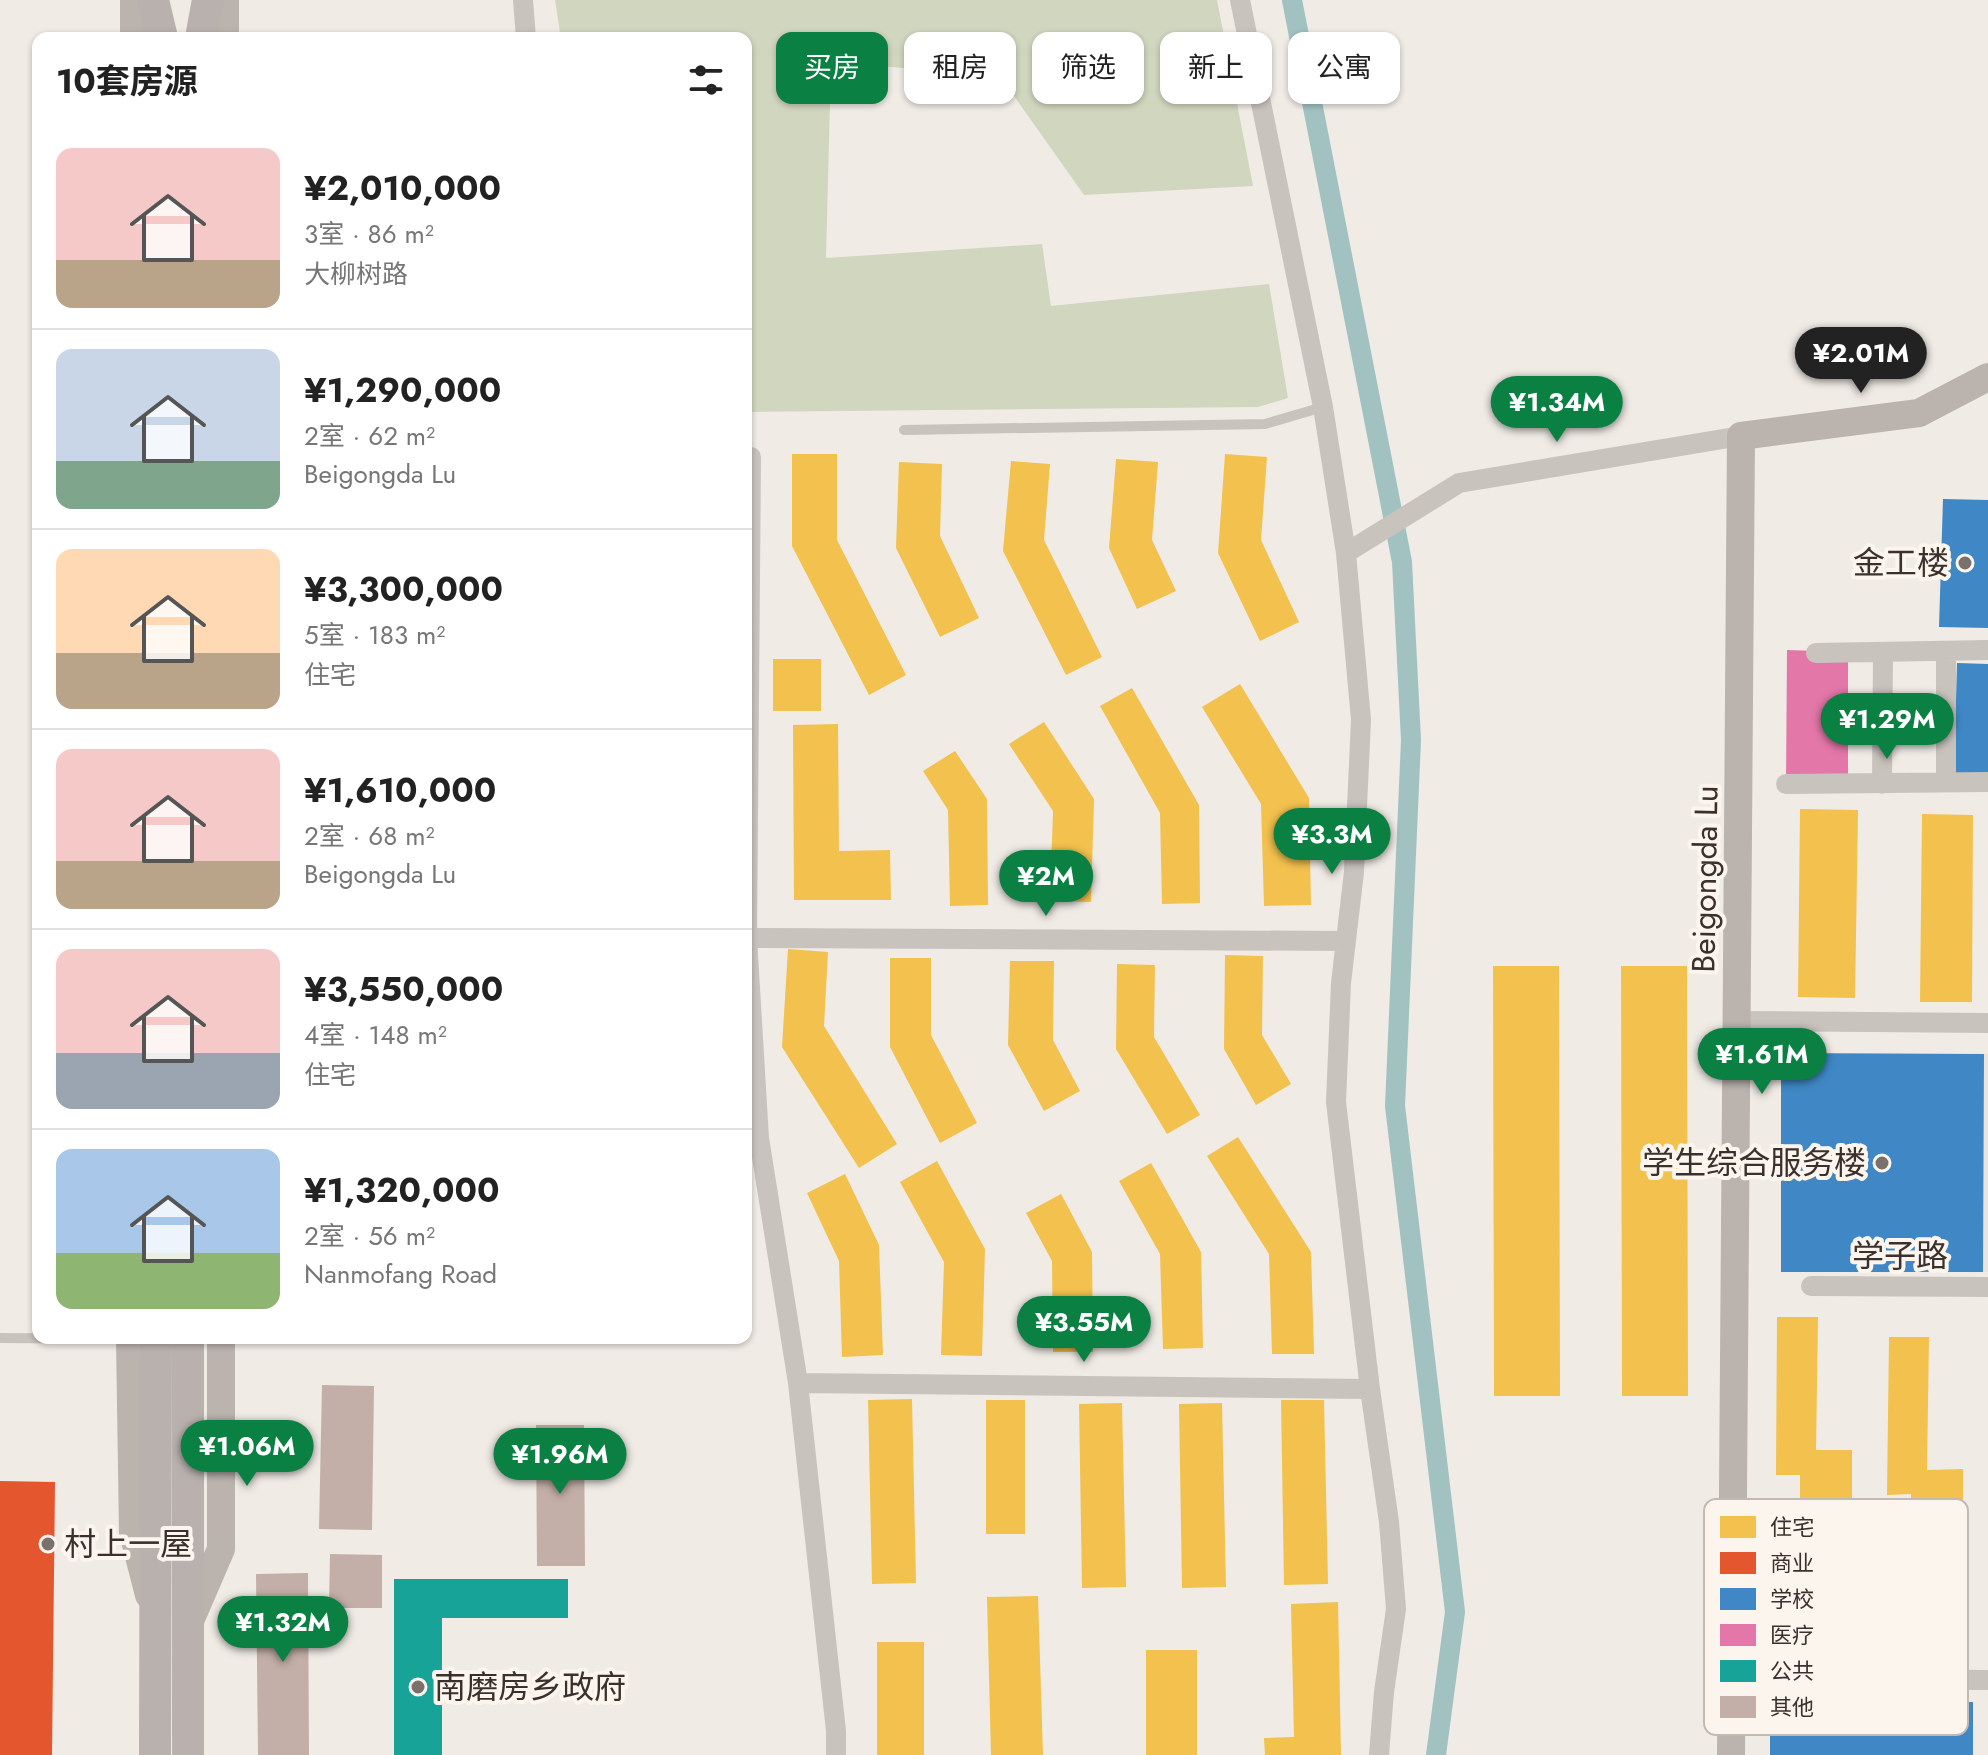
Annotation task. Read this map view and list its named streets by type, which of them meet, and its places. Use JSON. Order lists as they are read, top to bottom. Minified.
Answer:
{"streets":{"street":["Beigongda Lu","学子路"]},"places":["金工楼","学生综合服务楼","村上一屋","南磨房乡政府"],"legend":["住宅","商业","学校","医疗","公共","其他"],"page":{"chip":["买房","租房","筛选","新上","公寓"],"heading":"10套房源","list":[{"name":"¥2,010,000","note":"3室 · 86 m² · 大柳树路"},{"name":"¥1,290,000","note":"2室 · 62 m² · Beigongda Lu"},{"name":"¥3,300,000","note":"5室 · 183 m² · 住宅"},{"name":"¥1,610,000","note":"2室 · 68 m² · Beigongda Lu"},{"name":"¥3,550,000","note":"4室 · 148 m² · 住宅"},{"name":"¥1,320,000","note":"2室 · 56 m² · Nanmofang Road"}],"price":["¥2.01M","¥1.34M","¥1.29M","¥3.3M","¥2M","¥1.61M","¥3.55M","¥1.06M","¥1.96M","¥1.32M"]}}
